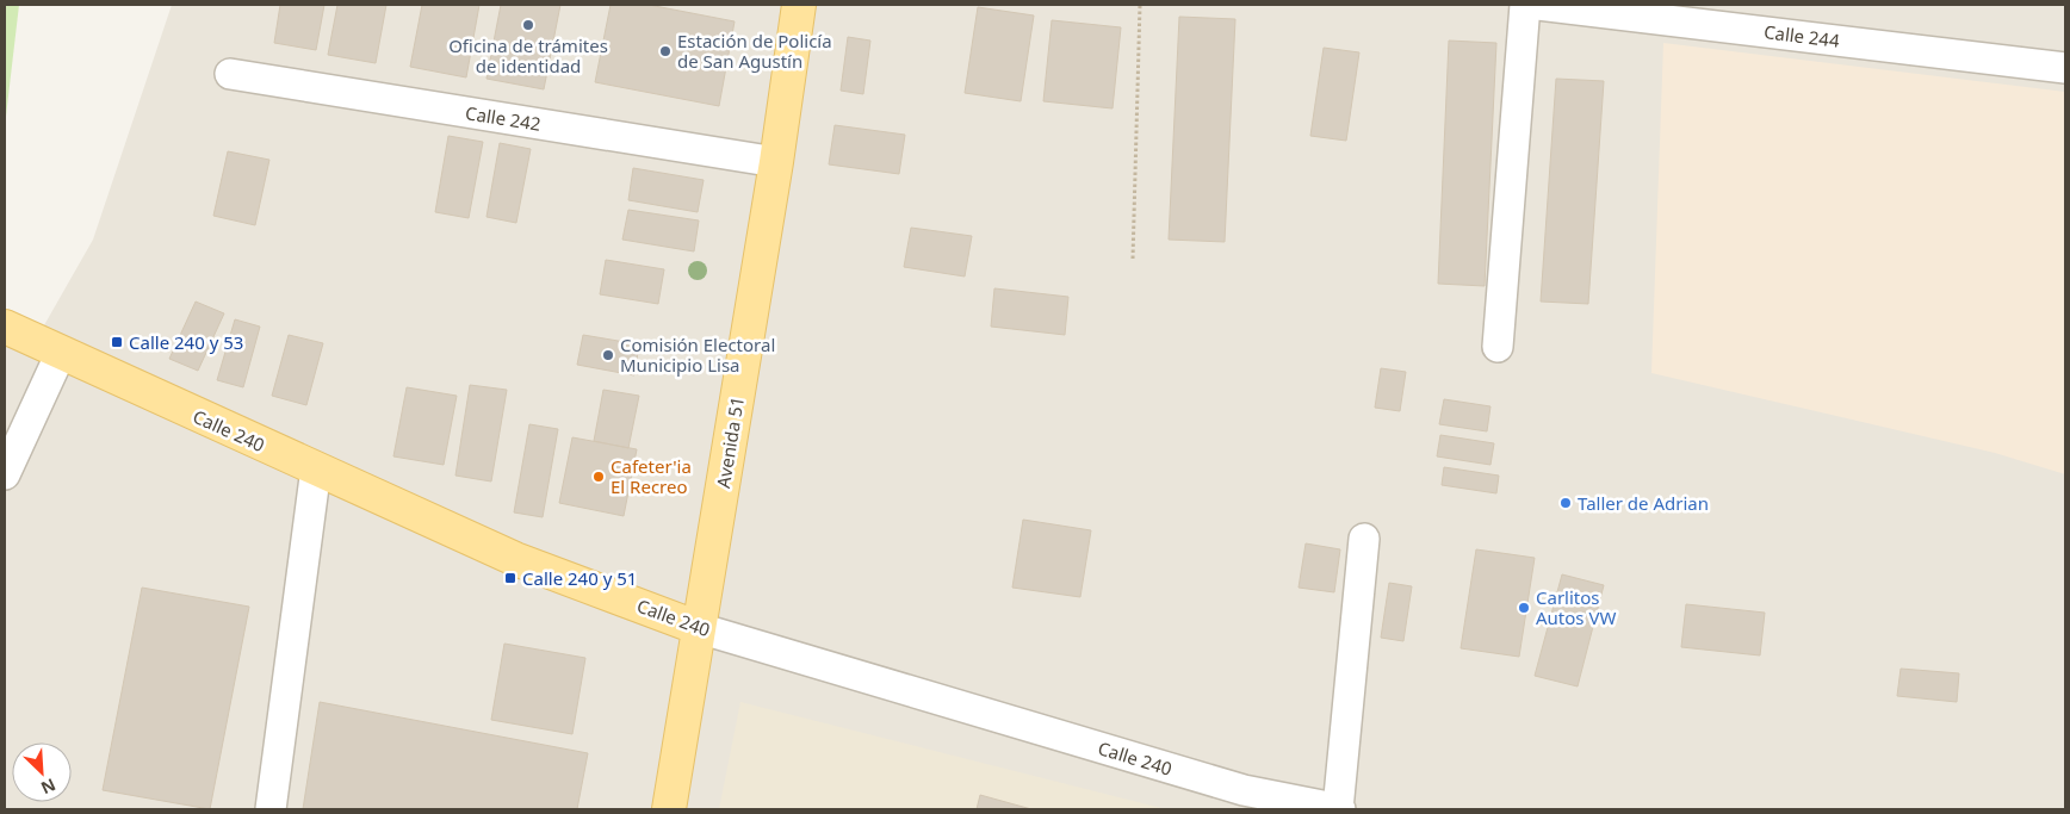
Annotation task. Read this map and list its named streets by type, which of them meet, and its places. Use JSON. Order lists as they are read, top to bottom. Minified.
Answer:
{"streets":{"main road":["Calle 240","Avenida 51"],"street":["Calle 244","Calle 242"]},"crossings":[["Calle 242","Avenida 51"],["Calle 240","Avenida 51"]],"places":{"other":["Oficina de trámites de identidad","Estación de Policía de San Agustín","Comisión Electoral Municipio Lisa","Cafeter'ia El Recreo","Taller de Adrian","Carlitos Autos VW"],"transit":["Calle 240 y 53","Calle 240 y 51"]},"north":"bottom right"}
